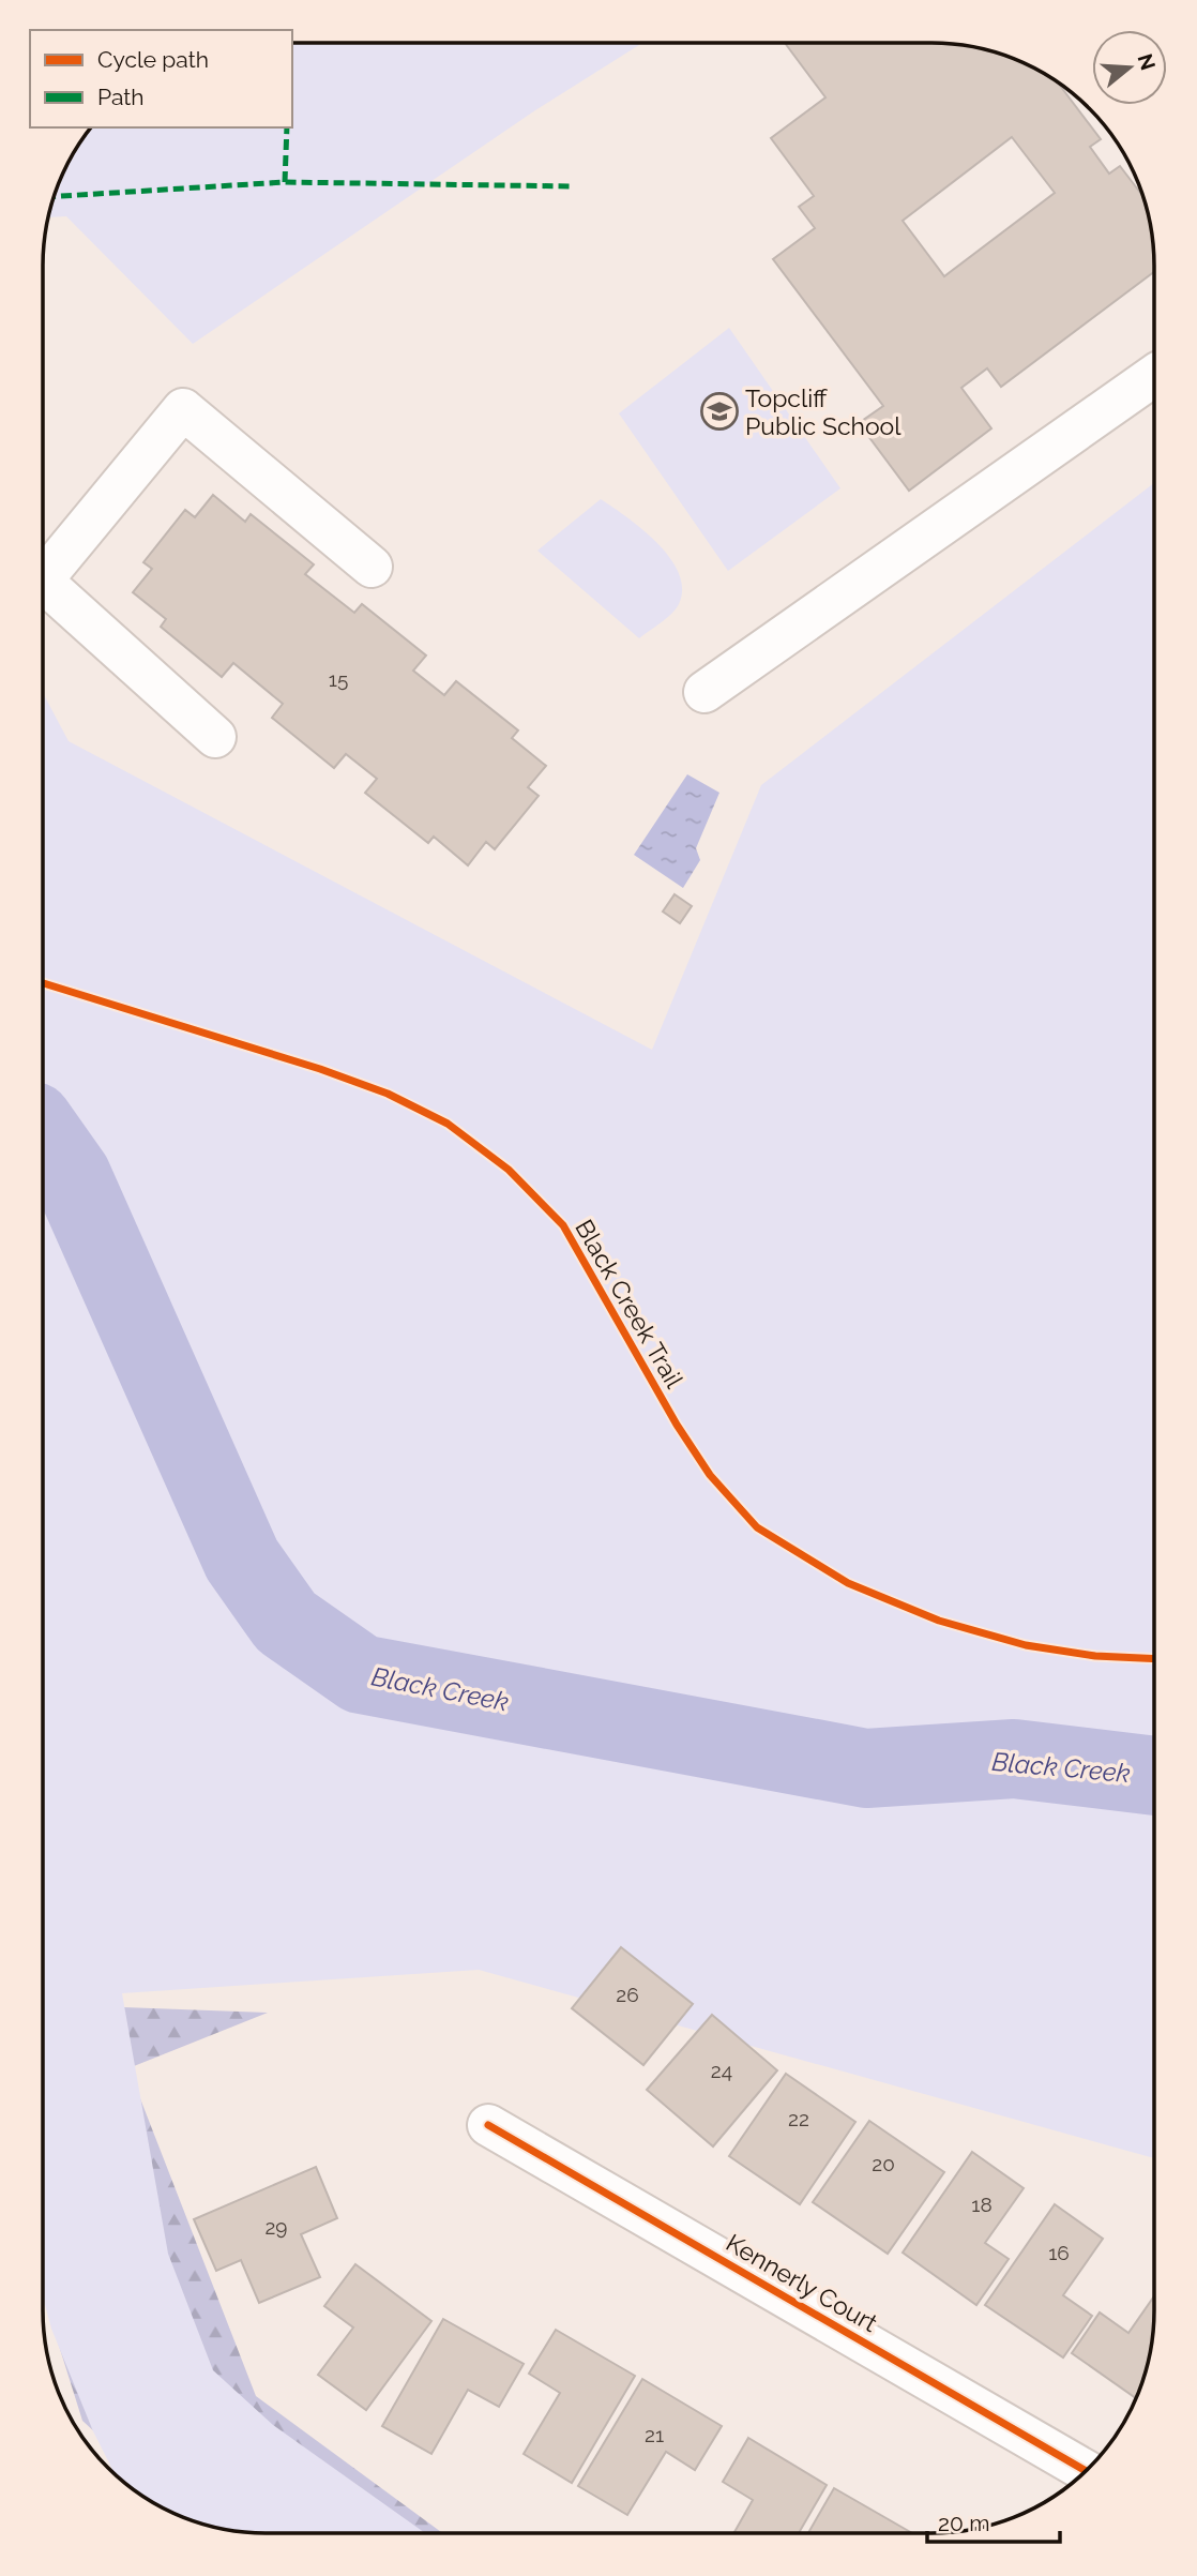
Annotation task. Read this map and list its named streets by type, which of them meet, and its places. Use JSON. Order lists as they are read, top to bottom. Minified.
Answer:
{"streets":{"street":["Kennerly Court"],"cycle path":["Black Creek Trail"]},"water":["Black Creek"],"places":{"school or university":["Topcliff Public School"]},"house_numbers":["15","26","24","22","20","18","29","16","21"],"legend":["Cycle path","Path"],"scale_bar":"20 m","north":"right"}
